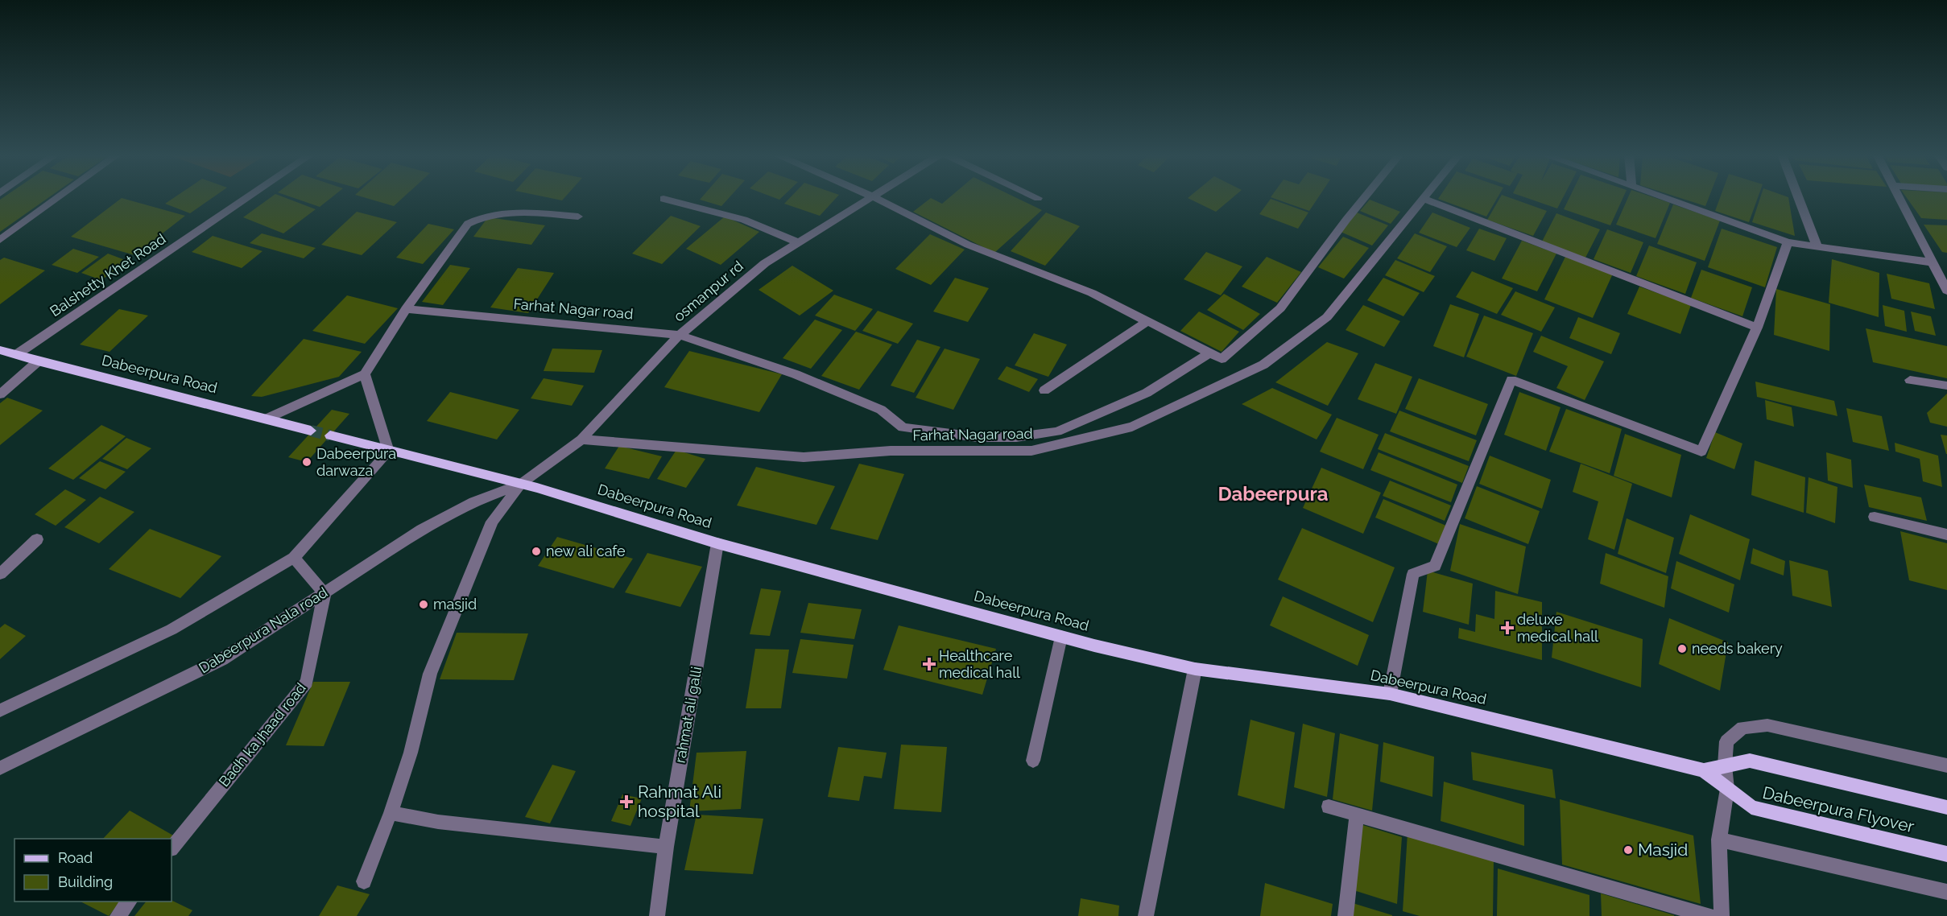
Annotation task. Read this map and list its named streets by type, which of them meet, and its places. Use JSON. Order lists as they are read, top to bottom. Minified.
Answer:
{"streets":{"main road":["Dabeerpura Road","Dabeerpura Flyover"],"street":["Balshetty Khet Road","osmanpur rd","Farhat Nagar road","Dabeerpura Nala road","rahmat ali galli","Badh ka jhaad road"]},"crossings":[["Balshetty Khet Road","Dabeerpura Road"],["osmanpur rd","Farhat Nagar road"],["osmanpur rd","Dabeerpura Road"],["osmanpur rd","Dabeerpura Nala road"],["Dabeerpura Road","Dabeerpura Nala road"],["Dabeerpura Road","rahmat ali galli"],["Dabeerpura Road","Dabeerpura Flyover"],["Dabeerpura Nala road","Badh ka jhaad road"]],"districts":["Dabeerpura"],"places":{"other":["Dabeerpura darwaza","new ali cafe","masjid","needs bakery","Masjid"],"health":["deluxe medical hall","Healthcare medical hall","Rahmat Ali hospital"]},"legend":["Road","Building"]}
